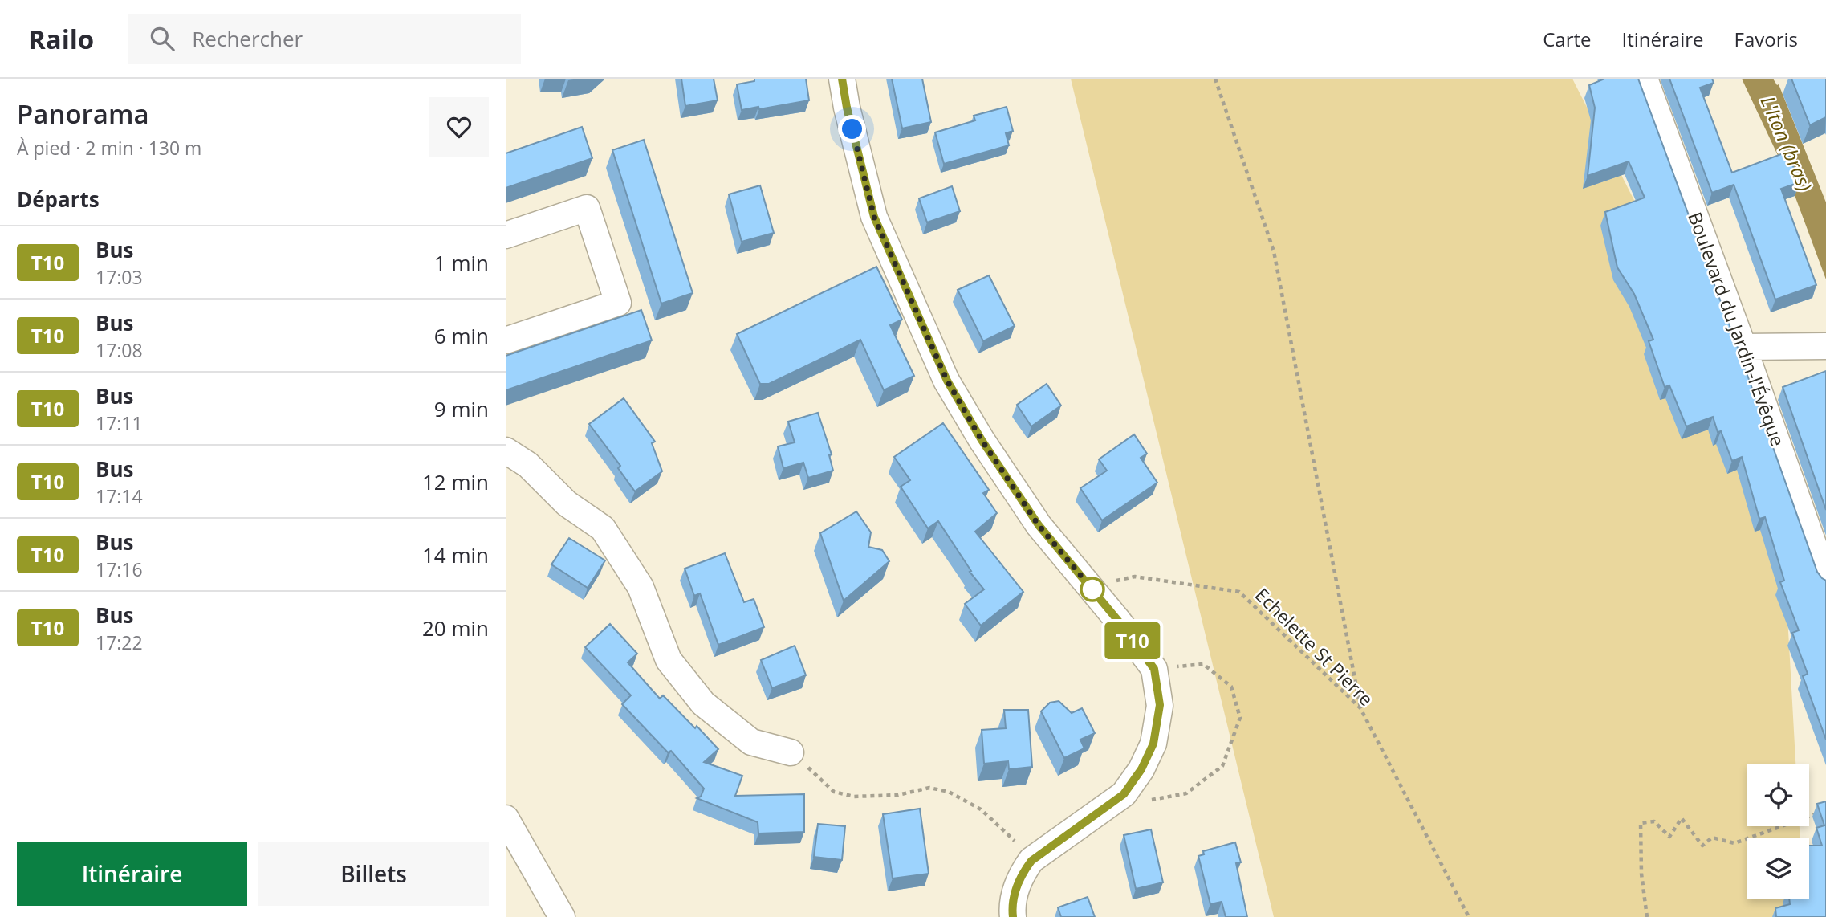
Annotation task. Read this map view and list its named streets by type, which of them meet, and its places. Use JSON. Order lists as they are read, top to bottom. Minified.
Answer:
{"streets":{"street":["Boulevard du Jardin-l'Évêque"],"path":["Echelette St Pierre"]},"water":["L'Iton (bras)"],"lines":["bus line T10"],"page":{"header":"Railo","search":"Rechercher","nav":["Carte","Itinéraire","Favoris"],"heading":[["Panorama","À pied · 2 min · 130 m"],"Départs"],"on_map":"T10","list":[{"mark":"T10","name":"Bus","note":"17:03","value":"1 min"},{"mark":"T10","name":"Bus","note":"17:08","value":"6 min"},{"mark":"T10","name":"Bus","note":"17:11","value":"9 min"},{"mark":"T10","name":"Bus","note":"17:14","value":"12 min"},{"mark":"T10","name":"Bus","note":"17:16","value":"14 min"},{"mark":"T10","name":"Bus","note":"17:22","value":"20 min"}],"buttons":["Itinéraire","Billets"]}}
